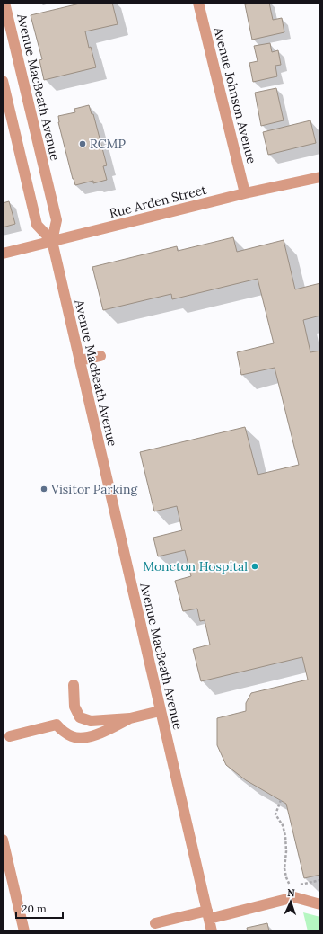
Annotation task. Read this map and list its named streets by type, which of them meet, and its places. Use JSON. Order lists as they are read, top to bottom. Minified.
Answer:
{"streets":{"street":["Avenue MacBeath Avenue","Avenue Johnson Avenue","Rue Arden Street"]},"crossings":[["Avenue MacBeath Avenue","Rue Arden Street"],["Avenue Johnson Avenue","Rue Arden Street"]],"places":["RCMP","Visitor Parking","Moncton Hospital"],"scale_bar":"20 m","north":"top"}
